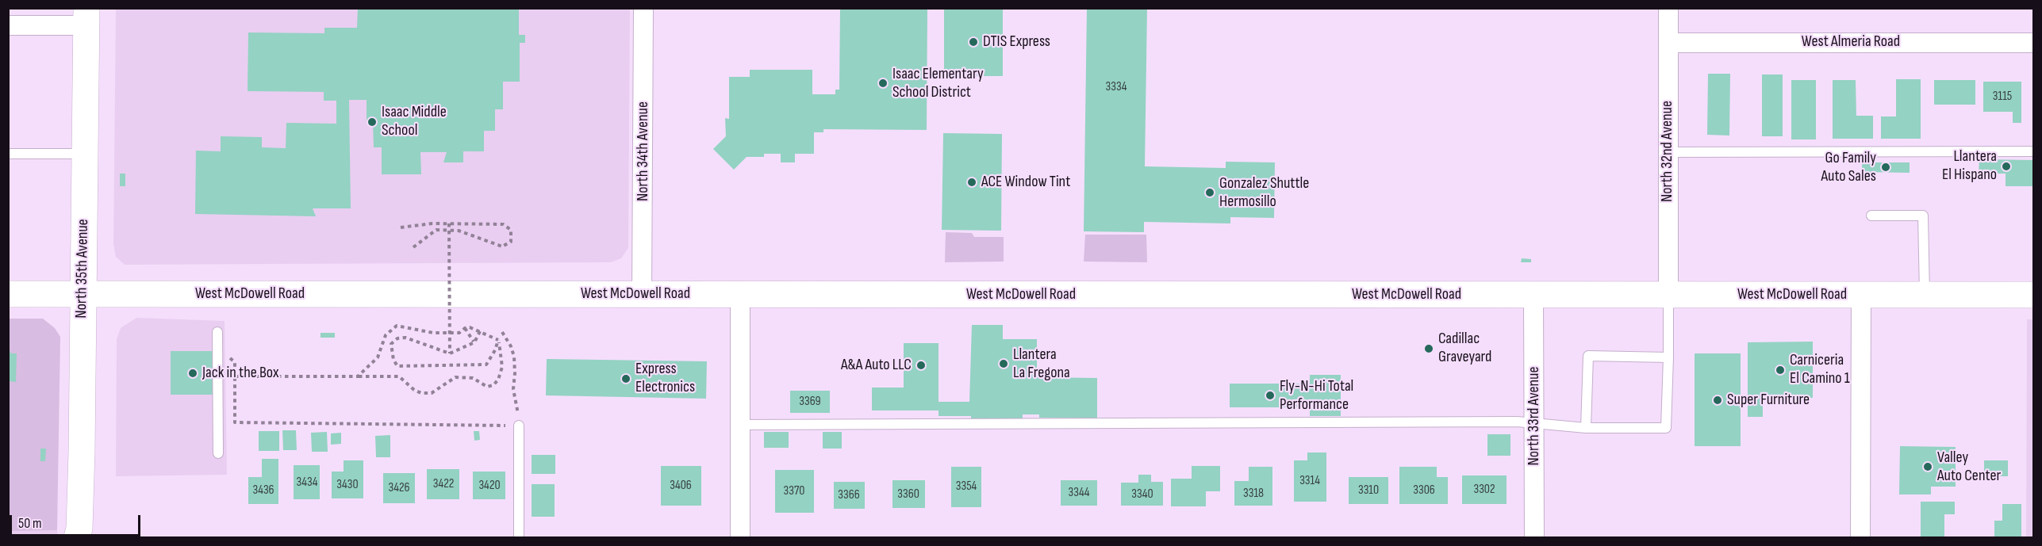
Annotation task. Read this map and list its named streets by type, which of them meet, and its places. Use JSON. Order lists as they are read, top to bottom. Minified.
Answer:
{"streets":{"main road":["North 35th Avenue","West McDowell Road"],"street":["West Almeria Road","North 34th Avenue","North 32nd Avenue","North 33rd Avenue"]},"crossings":[["West Almeria Road","North 32nd Avenue"],["North 34th Avenue","West McDowell Road"],["North 32nd Avenue","West McDowell Road"],["North 35th Avenue","West McDowell Road"],["West McDowell Road","North 33rd Avenue"]],"places":["DTIS Express","Isaac Elementary School District","Isaac Middle School","Llantera El Hispano","Go Family Auto Sales","ACE Window Tint","Gonzalez Shuttle Hermosillo","Cadillac Graveyard","Llantera La Fregona","A&A Auto LLC","Carniceria El Camino 1","Jack in the Box","Express Electronics","Fly-N-Hi Total Performance","Super Furniture","Valley Auto Center"],"house_numbers":["3334","3115","3369","3314","3434","3422","3430","3420","3406","3354","3426","3302","3436","3310","3306","3370","3344","3318","3360","3340","3366"],"scale_bar":"50 m"}
